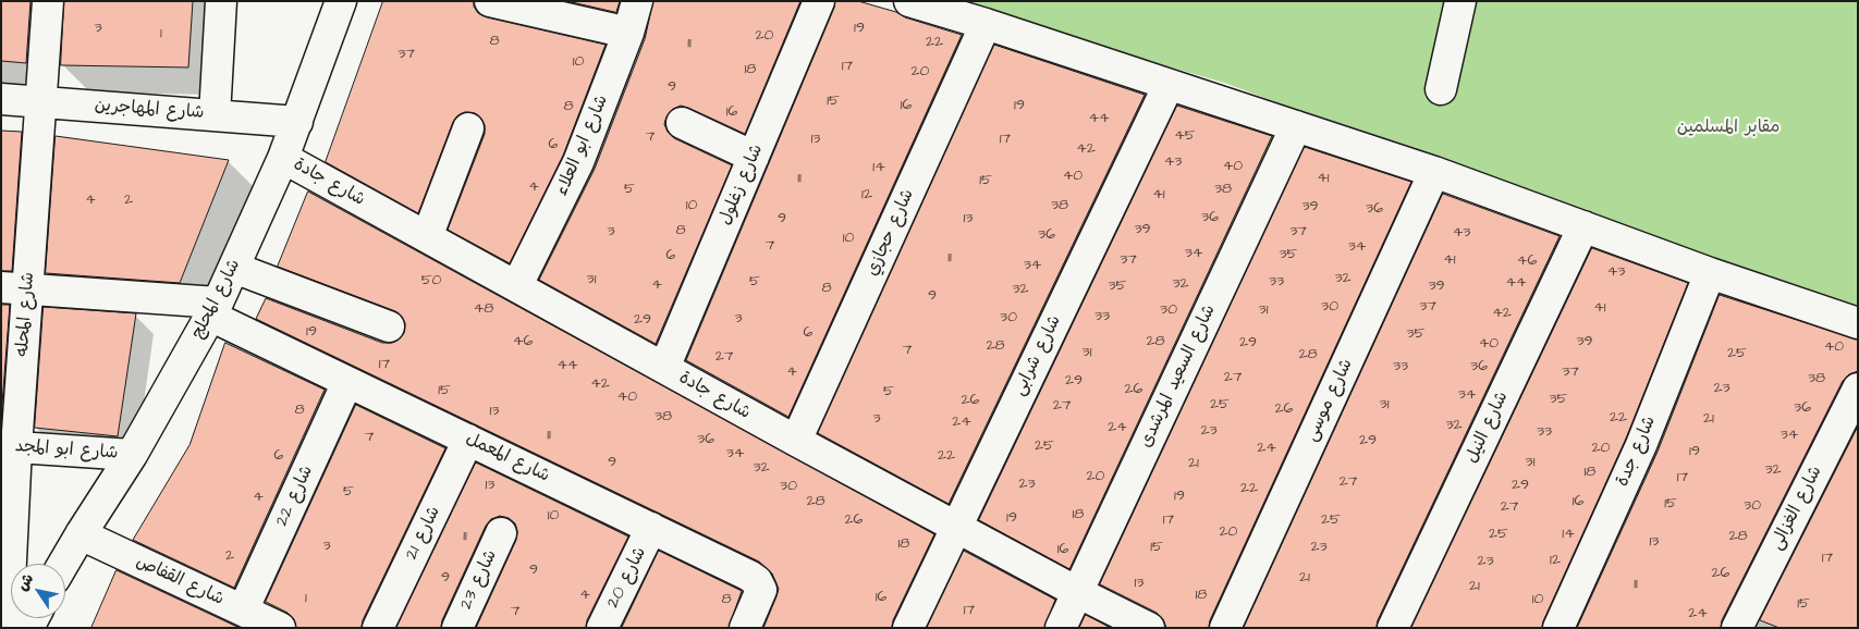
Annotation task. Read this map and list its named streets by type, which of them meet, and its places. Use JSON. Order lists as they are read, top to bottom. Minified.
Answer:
{"streets":{"street":["شارع المهاجرين","شارع ابو العلاء","شارع جادة","شارع زغلول","شارع حجازي","شارع المحلج","شارع المحله","شارع شرابى","شارع السعيد المرشدى","شارع موسى","شارع النيل","شارع ابو المجد","شارع جدة","شارع المعمل","شارع 22","شارع الغزالى","شارع 21","شارع 20","شارع 23","شارع القفاص"]},"crossings":[["شارع المهاجرين","شارع المحلج"],["شارع المهاجرين","شارع المحله"],["شارع ابو العلاء","شارع جادة"],["شارع جادة","شارع زغلول"],["شارع جادة","شارع حجازي"],["شارع جادة","شارع المحلج"],["شارع جادة","شارع شرابى"],["شارع جادة","شارع السعيد المرشدى"],["شارع المحلج","شارع ابو المجد"],["شارع المحلج","شارع المعمل"],["شارع المحلج","شارع القفاص"],["شارع المحله","شارع ابو المجد"],["شارع المعمل","شارع 22"],["شارع المعمل","شارع 21"],["شارع المعمل","شارع 20"],["شارع 22","شارع القفاص"]],"parks":["مقابر المسلمين"],"house_numbers":["3","19","1","20","8","22","11","37","10","17","18","20","9","15","16","19","8","16","44","45","7","13","17","6","42","43","40","14","40","11","41","15","4","5","38","12","41","4","2","10","38","39","36","36","9","13","39","8","3","37","43","36","10","7","34","34","35","6","11","37","41","46","34","43","32","31","50","5","33","44","32","4","35","39","8","32","9","30","37","41","48","30","31","42","33","30","3","29","19","6","35","46","28","39","29","40","28","40","7","31","25","28","27","17","44","33","36","4","37","27","38","29","42","23","26","15","5","34","40","35","26","25","31","27","36","26","8","13","38","22","3","21","24","32","24","23","33","11","34","7","36","29","25","24","20","19","34","6","22","9","31","21","32","32","18","20","17","27","23","13","29","30","22","5","19","4","28","16","15","30","27","18","10","19","26","17","25","20","25","14","11","28","13","18","3","15","23","16","2","17","12","23","9","26","9","21","13","11","21","4","18","16","1","8","10","15","17","7","24"],"north":"top left"}
